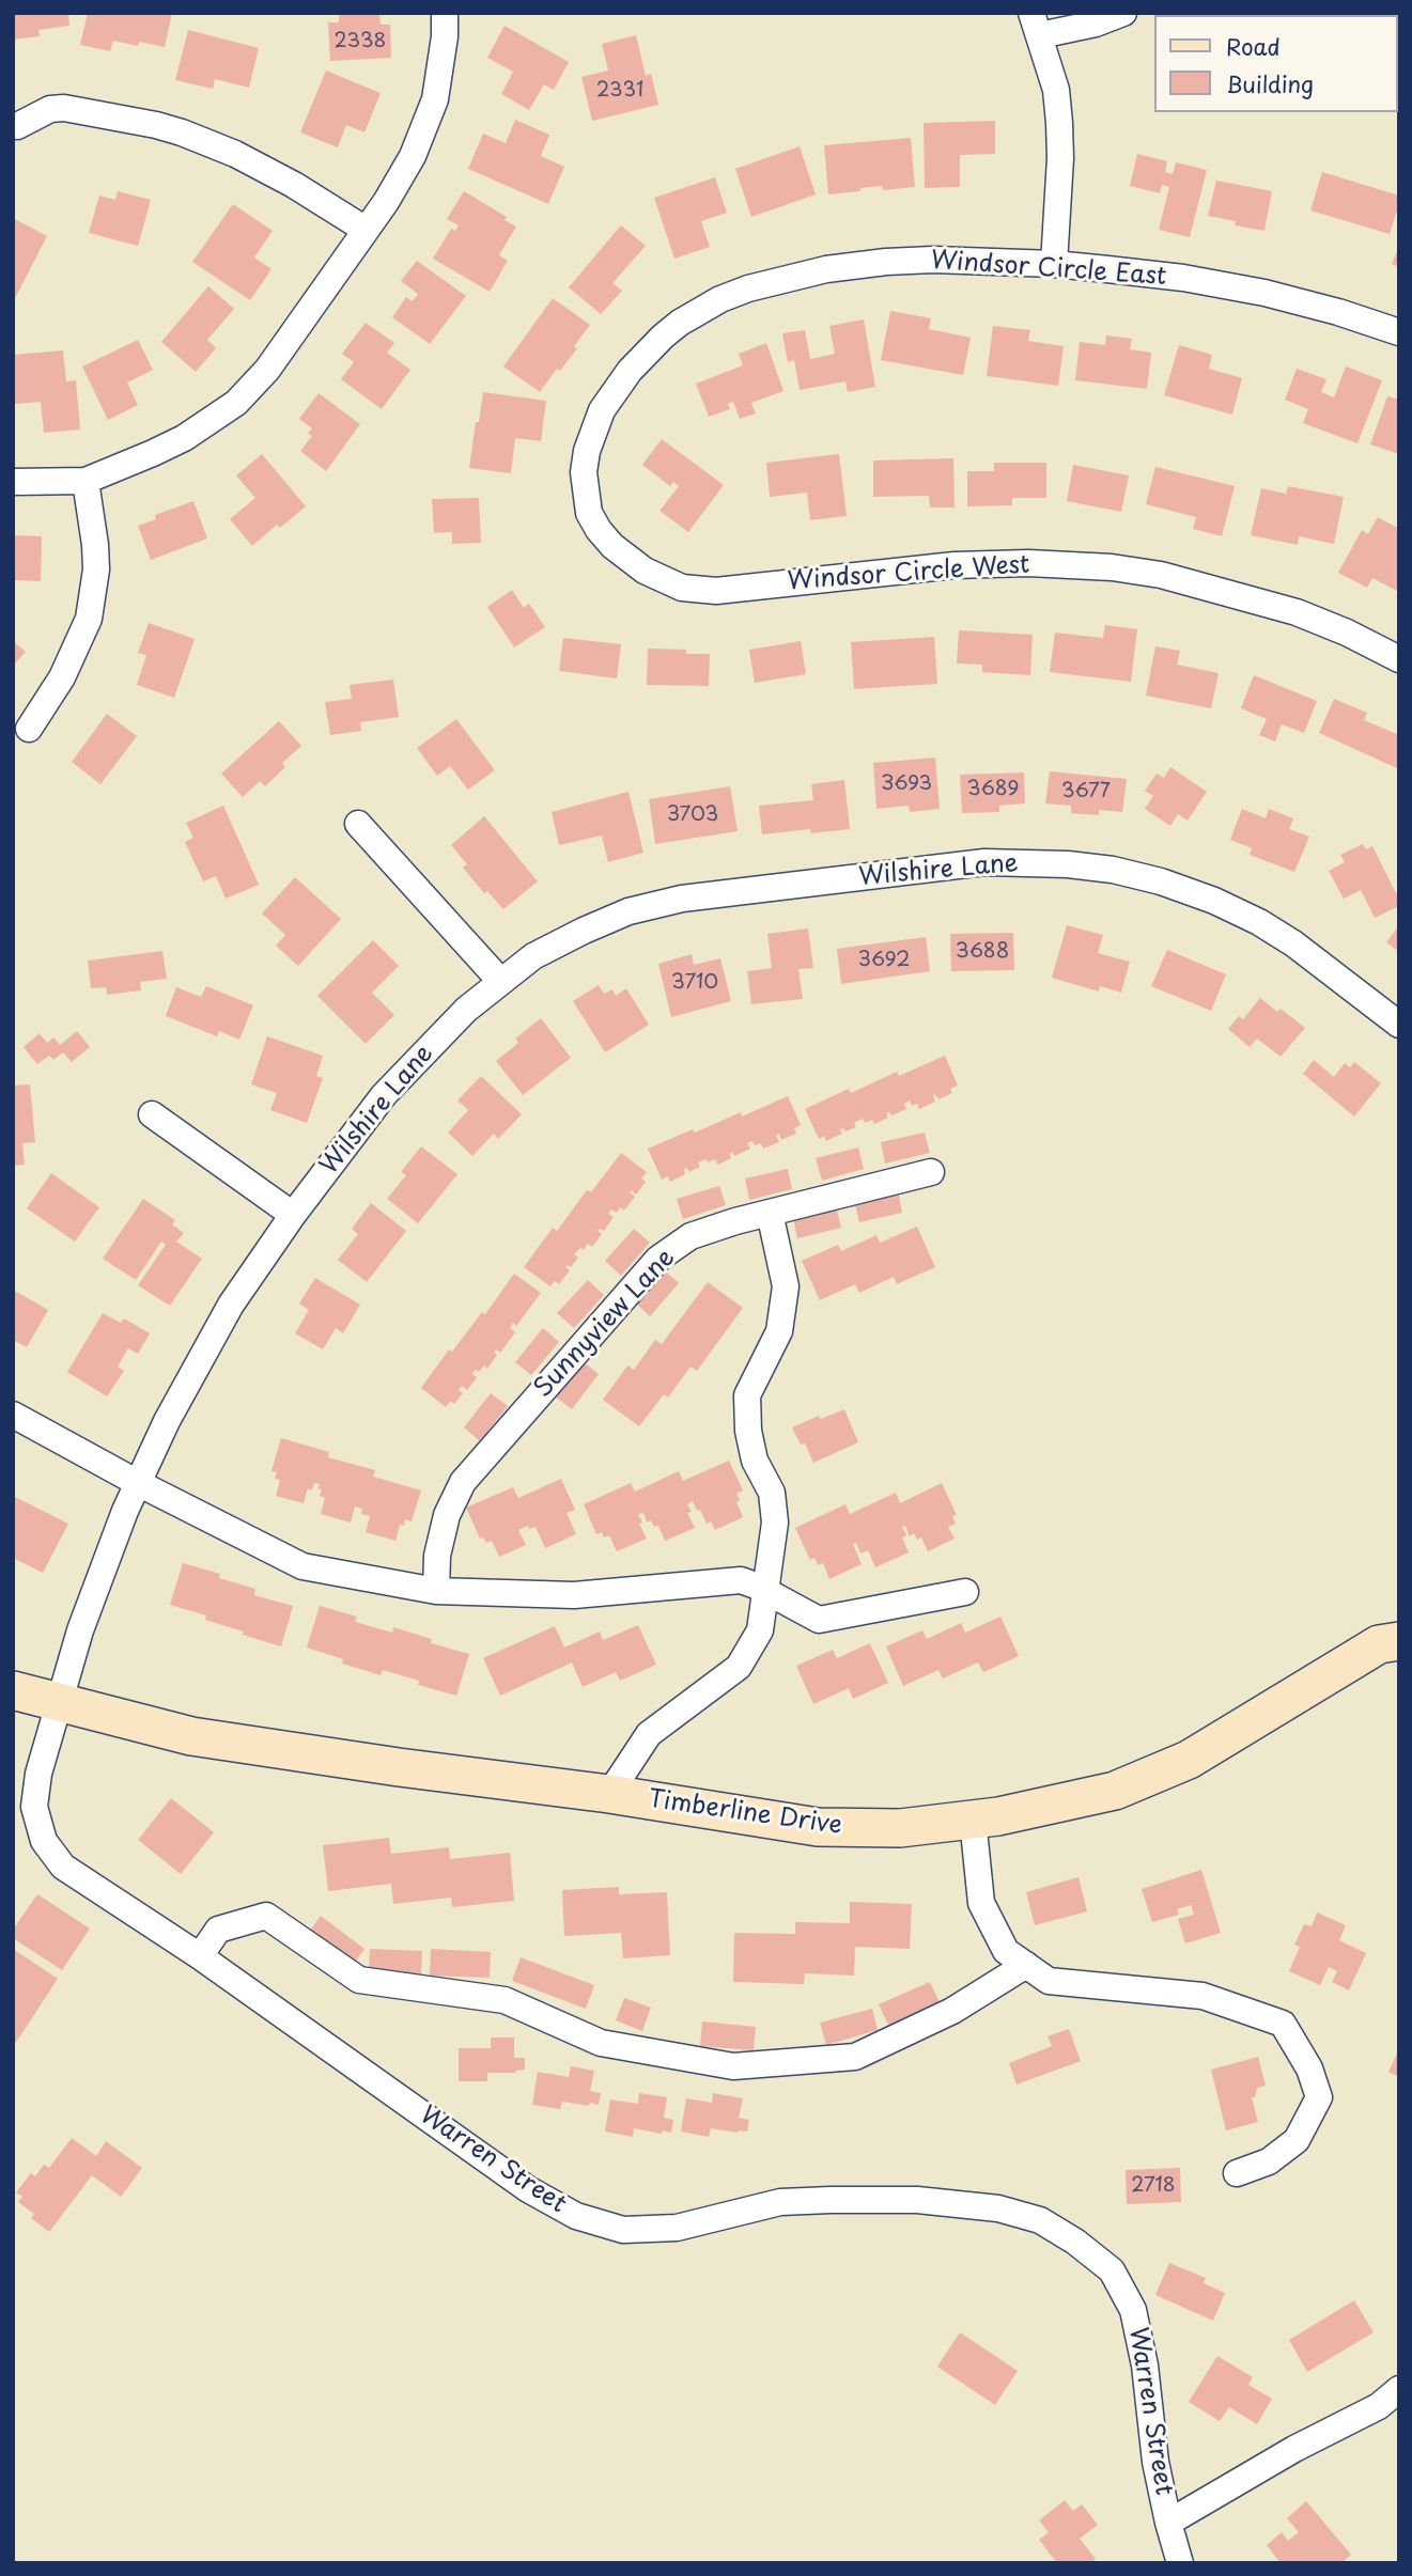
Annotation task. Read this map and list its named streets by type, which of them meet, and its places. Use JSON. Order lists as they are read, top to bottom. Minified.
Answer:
{"streets":{"street":["Windsor Circle East","Windsor Circle West","Wilshire Lane","Sunnyview Lane","Timberline Drive","Warren Street"]},"crossings":[["Windsor Circle East","Windsor Circle West"],["Wilshire Lane","Timberline Drive"],["Wilshire Lane","Warren Street"],["Timberline Drive","Warren Street"]],"house_numbers":["2338","2331","3693","3689","3677","3703","3688","3692","3710","2718"],"legend":["Road","Building"]}
